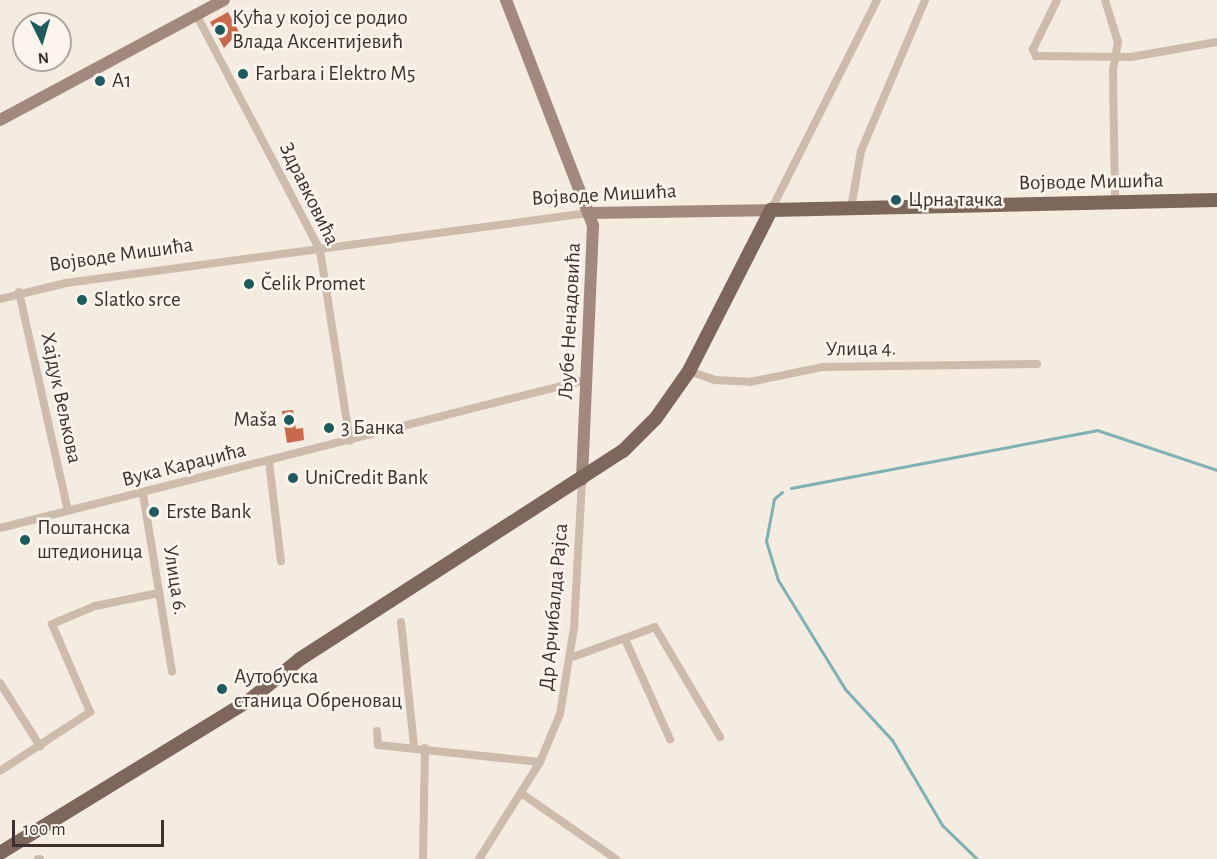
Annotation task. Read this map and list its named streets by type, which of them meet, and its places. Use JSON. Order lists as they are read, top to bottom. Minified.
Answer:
{"streets":{"main road":["Војводе Мишића"],"street":["Здравковића","Љубе Ненадовића","Улица 4.","Хајдук Вељкова","Вука Караџића","Улица 6.","Др Арчибалда Рајса"]},"crossings":[["Војводе Мишића","Здравковића"],["Војводе Мишића","Љубе Ненадовића"],["Војводе Мишића","Хајдук Вељкова"],["Здравковића","Вука Караџића"],["Љубе Ненадовића","Вука Караџића"],["Љубе Ненадовића","Др Арчибалда Рајса"],["Хајдук Вељкова","Вука Караџића"],["Вука Караџића","Улица 6."]],"places":["Кућа у којој се родио Влада Аксентијевић","Farbara i Elektro M5","A1","Црна тачка","Čelik Promet","Slatko srce","Maša","3 Банка","UniCredit Bank","Erste Bank","Поштанска штедионица","Аутобуска станица Обреновац"],"scale_bar":"100 m","north":"bottom"}
